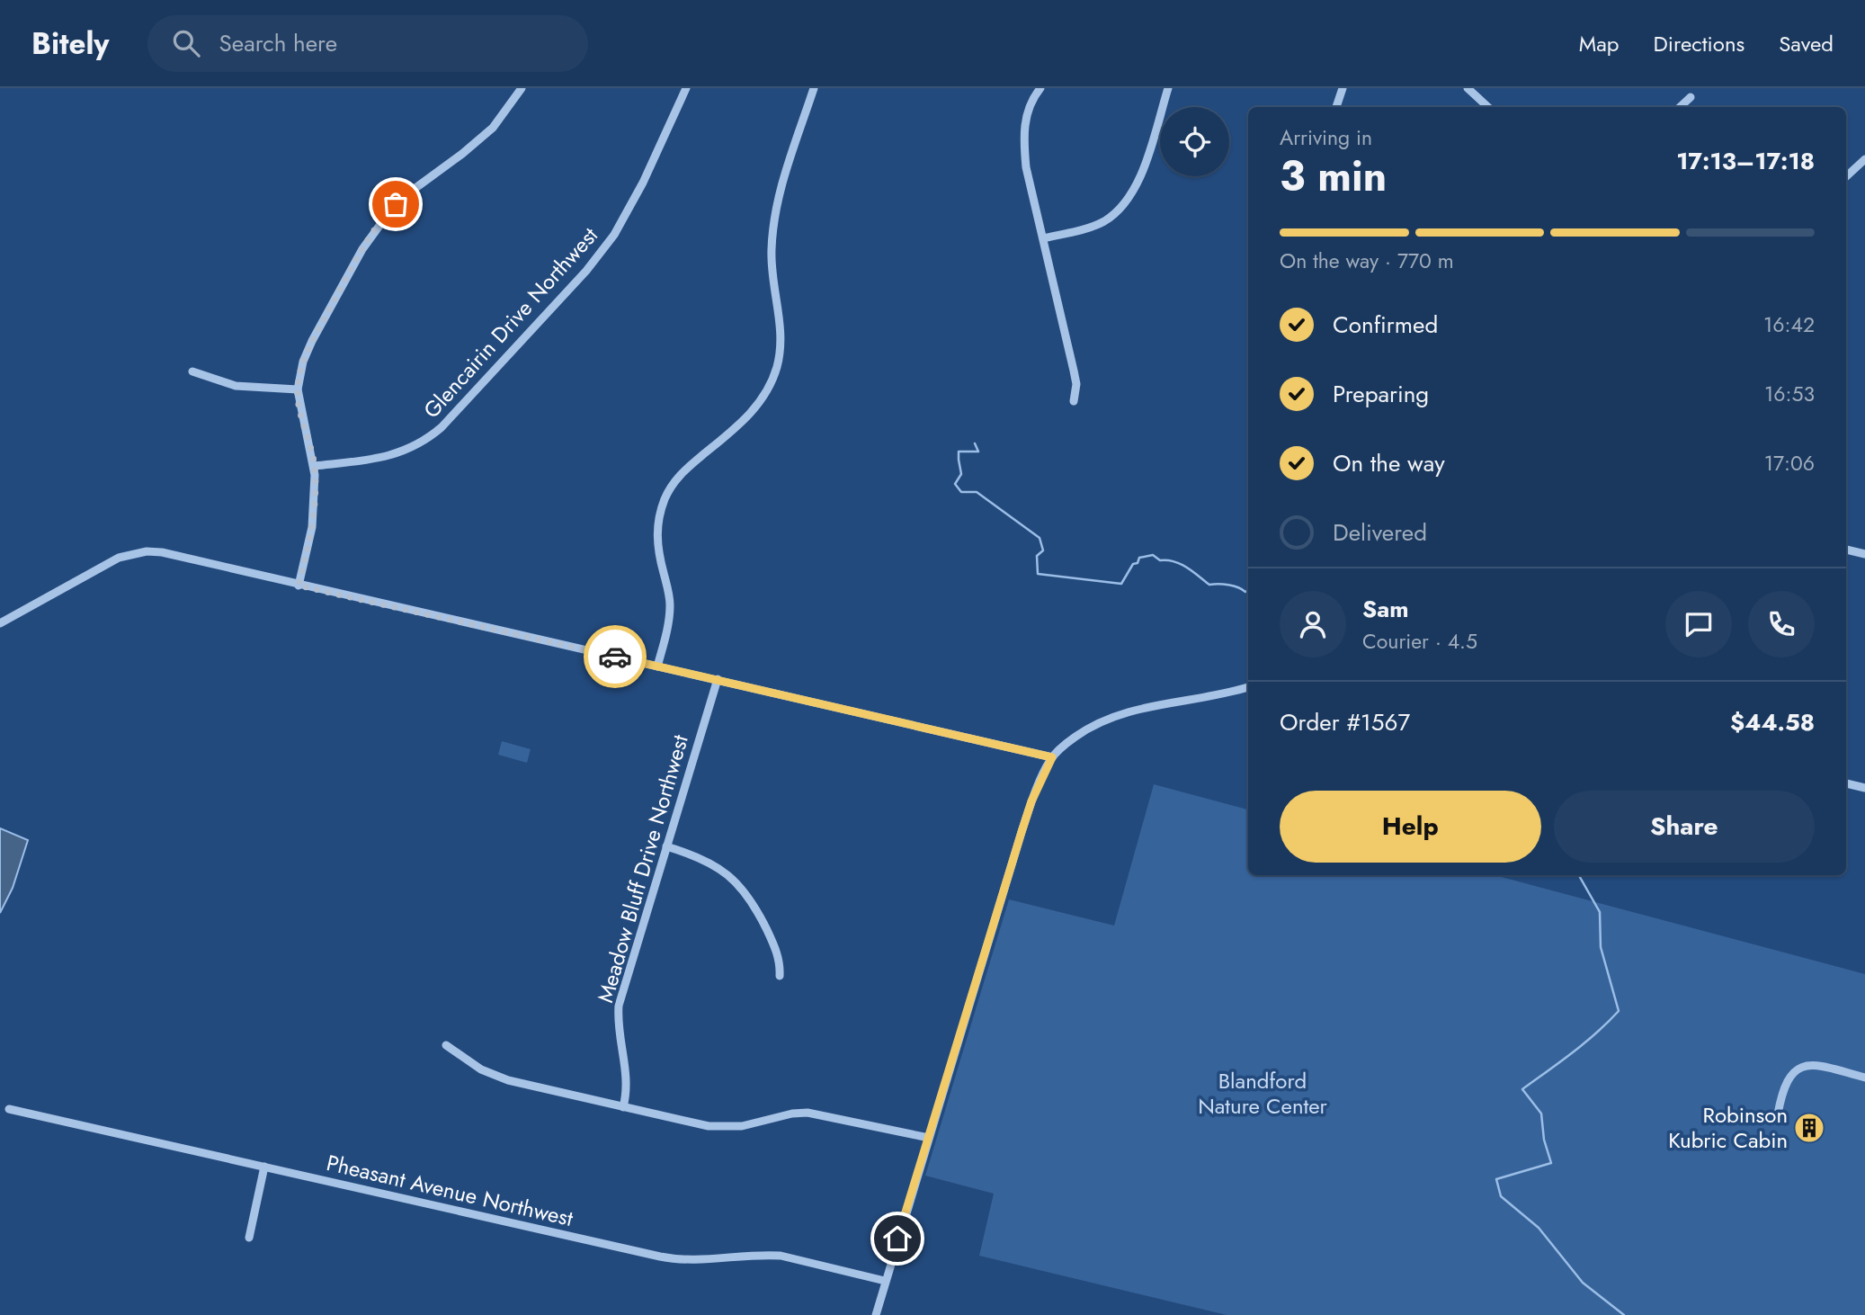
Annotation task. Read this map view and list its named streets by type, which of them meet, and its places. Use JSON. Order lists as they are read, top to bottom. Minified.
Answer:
{"streets":{"street":["Glencairin Drive Northwest","Meadow Bluff Drive Northwest","Pheasant Avenue Northwest"]},"parks":["Blandford Nature Center"],"places":{"building":["Robinson Kubric Cabin"]},"page":{"header":"Bitely","search":"Search here","nav":["Map","Directions","Saved"],"heading":["3 min","Arriving in","17:13–17:18"],"panel":["Sam","Courier · 4.5","Order #1567","$44.58"],"bar":"On the way · 770 m","list":[["Confirmed","16:42"],["Preparing","16:53"],["On the way","17:06"],"Delivered"],"buttons":["Help","Share"]}}
